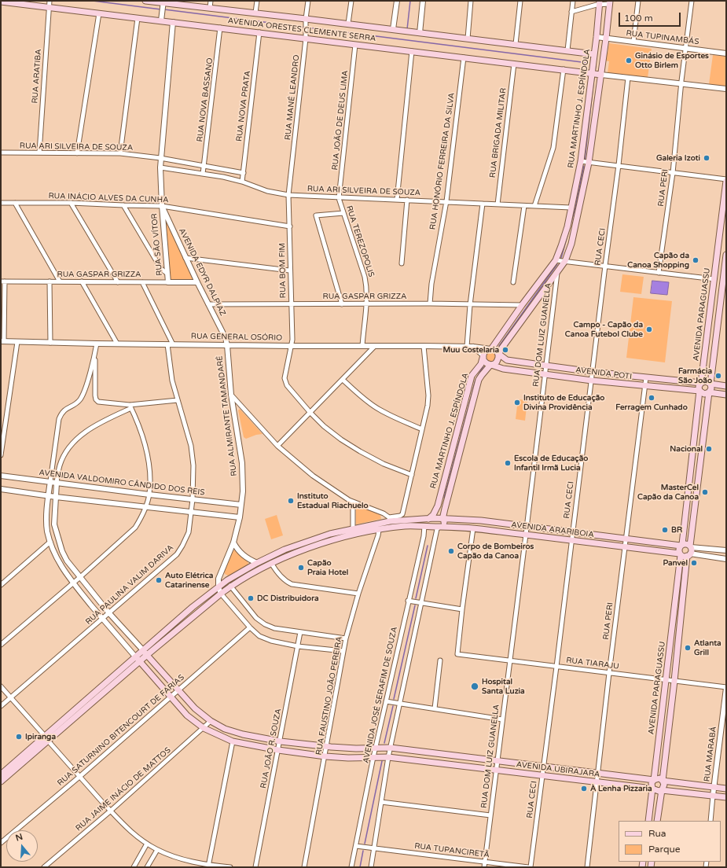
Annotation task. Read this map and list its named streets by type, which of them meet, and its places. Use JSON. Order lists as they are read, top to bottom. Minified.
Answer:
{"streets":{"main road":["AVENIDA ORESTES CLEMENTE SERRA","RUA MARTINHO J. ESPÍNDOLA","AVENIDA PARAGUASSU","AVENIDA POTI","AVENIDA ARARIBOIA","AVENIDA UBIRAJARA"],"street":["RUA TUPINAMBÁS","RUA ARATIBA","RUA MANÉ LEANDRO","RUA NOVA BASSANO","RUA NOVA PRATA","RUA JOÃO DE DEUS LIMA","RUA BRIGADA MILITAR","RUA ARI SILVEIRA DE SOUZA","RUA HONÓRIO FERREIRA DA SILVA","RUA PERI","RUA INÁCIO ALVES DA CUNHA","RUA TEREZOPOLIS","RUA SÃO VÍTOR","RUA CECI","RUA BOM FIM","AVENIDA EDYR DALPIAZ","RUA GASPAR GRIZZA","RUA DOM LUIZ GUANELLA","RUA GENERAL OSÓRIO","RUA ALMIRANTE TAMANDARÉ","AVENIDA VALDOMIRO CÂNDIDO DOS REIS","RUA PAULINA VALIM DARIVA","RUA TIARAJU","AVENIDA JOSÉ SERAFIM DE SOUZA","RUA FAUSTINO JOÃO PEREIRA","RUA SATURNINO BITENCOURT DE FARIAS","RUA JOÃO R. SOUZA","RUA MARABÁ","RUA JAIME INÁCIO DE MATTOS","RUA TUPANCIRETÃ"]},"crossings":[["AVENIDA ORESTES CLEMENTE SERRA","RUA ARATIBA"],["AVENIDA ORESTES CLEMENTE SERRA","RUA MANÉ LEANDRO"],["AVENIDA ORESTES CLEMENTE SERRA","RUA NOVA BASSANO"],["AVENIDA ORESTES CLEMENTE SERRA","RUA NOVA PRATA"],["AVENIDA ORESTES CLEMENTE SERRA","RUA MARTINHO J. ESPÍNDOLA"],["AVENIDA ORESTES CLEMENTE SERRA","RUA JOÃO DE DEUS LIMA"],["AVENIDA ORESTES CLEMENTE SERRA","RUA BRIGADA MILITAR"],["AVENIDA ORESTES CLEMENTE SERRA","RUA HONÓRIO FERREIRA DA SILVA"],["AVENIDA ORESTES CLEMENTE SERRA","RUA SÃO VÍTOR"],["RUA TUPINAMBÁS","RUA MARTINHO J. ESPÍNDOLA"],["RUA TUPINAMBÁS","RUA PERI"],["RUA ARATIBA","RUA ARI SILVEIRA DE SOUZA"],["RUA MANÉ LEANDRO","RUA ARI SILVEIRA DE SOUZA"],["RUA MANÉ LEANDRO","RUA BOM FIM"],["RUA NOVA BASSANO","RUA ARI SILVEIRA DE SOUZA"],["RUA NOVA PRATA","RUA ARI SILVEIRA DE SOUZA"],["RUA MARTINHO J. ESPÍNDOLA","RUA ARI SILVEIRA DE SOUZA"],["RUA MARTINHO J. ESPÍNDOLA","RUA GASPAR GRIZZA"],["RUA MARTINHO J. ESPÍNDOLA","RUA DOM LUIZ GUANELLA"],["RUA MARTINHO J. ESPÍNDOLA","RUA GENERAL OSÓRIO"],["RUA MARTINHO J. ESPÍNDOLA","AVENIDA POTI"],["RUA MARTINHO J. ESPÍNDOLA","AVENIDA ARARIBOIA"],["RUA MARTINHO J. ESPÍNDOLA","AVENIDA JOSÉ SERAFIM DE SOUZA"],["RUA JOÃO DE DEUS LIMA","RUA ARI SILVEIRA DE SOUZA"],["RUA JOÃO DE DEUS LIMA","RUA TEREZOPOLIS"],["RUA BRIGADA MILITAR","RUA ARI SILVEIRA DE SOUZA"],["RUA ARI SILVEIRA DE SOUZA","RUA HONÓRIO FERREIRA DA SILVA"],["RUA ARI SILVEIRA DE SOUZA","RUA TEREZOPOLIS"],["RUA ARI SILVEIRA DE SOUZA","RUA SÃO VÍTOR"],["RUA ARI SILVEIRA DE SOUZA","RUA BOM FIM"],["RUA HONÓRIO FERREIRA DA SILVA","RUA GASPAR GRIZZA"],["RUA PERI","AVENIDA POTI"],["RUA PERI","AVENIDA ARARIBOIA"],["RUA PERI","RUA TIARAJU"],["RUA PERI","AVENIDA UBIRAJARA"],["RUA INÁCIO ALVES DA CUNHA","RUA SÃO VÍTOR"],["RUA INÁCIO ALVES DA CUNHA","RUA BOM FIM"],["RUA INÁCIO ALVES DA CUNHA","AVENIDA EDYR DALPIAZ"],["RUA TEREZOPOLIS","RUA GASPAR GRIZZA"],["RUA TEREZOPOLIS","RUA GENERAL OSÓRIO"],["RUA SÃO VÍTOR","AVENIDA EDYR DALPIAZ"],["RUA SÃO VÍTOR","RUA GASPAR GRIZZA"],["RUA CECI","AVENIDA POTI"],["RUA CECI","AVENIDA ARARIBOIA"],["RUA CECI","RUA TIARAJU"],["RUA CECI","AVENIDA UBIRAJARA"],["RUA CECI","RUA TUPANCIRETÃ"],["RUA BOM FIM","RUA GASPAR GRIZZA"],["RUA BOM FIM","RUA GENERAL OSÓRIO"],["AVENIDA EDYR DALPIAZ","RUA GASPAR GRIZZA"],["AVENIDA EDYR DALPIAZ","RUA GENERAL OSÓRIO"],["AVENIDA EDYR DALPIAZ","RUA ALMIRANTE TAMANDARÉ"],["AVENIDA PARAGUASSU","AVENIDA POTI"],["AVENIDA PARAGUASSU","AVENIDA ARARIBOIA"],["AVENIDA PARAGUASSU","RUA TIARAJU"],["AVENIDA PARAGUASSU","AVENIDA UBIRAJARA"],["RUA DOM LUIZ GUANELLA","AVENIDA POTI"],["RUA DOM LUIZ GUANELLA","AVENIDA ARARIBOIA"],["RUA DOM LUIZ GUANELLA","RUA TIARAJU"],["RUA DOM LUIZ GUANELLA","AVENIDA UBIRAJARA"],["RUA DOM LUIZ GUANELLA","RUA TUPANCIRETÃ"],["RUA GENERAL OSÓRIO","AVENIDA POTI"],["RUA GENERAL OSÓRIO","RUA ALMIRANTE TAMANDARÉ"],["RUA GENERAL OSÓRIO","RUA PAULINA VALIM DARIVA"],["RUA ALMIRANTE TAMANDARÉ","AVENIDA VALDOMIRO CÂNDIDO DOS REIS"],["RUA ALMIRANTE TAMANDARÉ","AVENIDA ARARIBOIA"],["AVENIDA VALDOMIRO CÂNDIDO DOS REIS","RUA PAULINA VALIM DARIVA"],["AVENIDA ARARIBOIA","AVENIDA JOSÉ SERAFIM DE SOUZA"],["AVENIDA ARARIBOIA","RUA FAUSTINO JOÃO PEREIRA"],["AVENIDA ARARIBOIA","AVENIDA UBIRAJARA"],["RUA TIARAJU","RUA MARABÁ"],["AVENIDA JOSÉ SERAFIM DE SOUZA","AVENIDA UBIRAJARA"],["AVENIDA JOSÉ SERAFIM DE SOUZA","RUA TUPANCIRETÃ"],["RUA FAUSTINO JOÃO PEREIRA","AVENIDA UBIRAJARA"],["RUA SATURNINO BITENCOURT DE FARIAS","AVENIDA UBIRAJARA"],["RUA JOÃO R. SOUZA","AVENIDA UBIRAJARA"],["RUA MARABÁ","AVENIDA UBIRAJARA"],["AVENIDA UBIRAJARA","RUA JAIME INÁCIO DE MATTOS"]],"places":["Ginásio de Esportes Otto Birlem","Galeria Izoti","Capão da Canoa Shopping","Campo - Capão da Canoa Futebol Clube","Muu Costelaria","Farmácia São João","Ferragem Cunhado","Instituto de Educação Divina Providência","Nacional","Escola de Educação Infantil Irmã Lucia","MasterCel Capão da Canoa","Instituto Estadual Riachuelo","BR","Corpo de Bombeiros Capão da Canoa","Panvel","Capão Praia Hotel","Auto Elétrica Catarinense","DC Distribuidora","Atlanta Grill","Hospital Santa Luzia","Ipiranga","À Lenha Pizzaria"],"legend":["Rua","Parque"],"scale_bar":"100 m","north":"top"}
